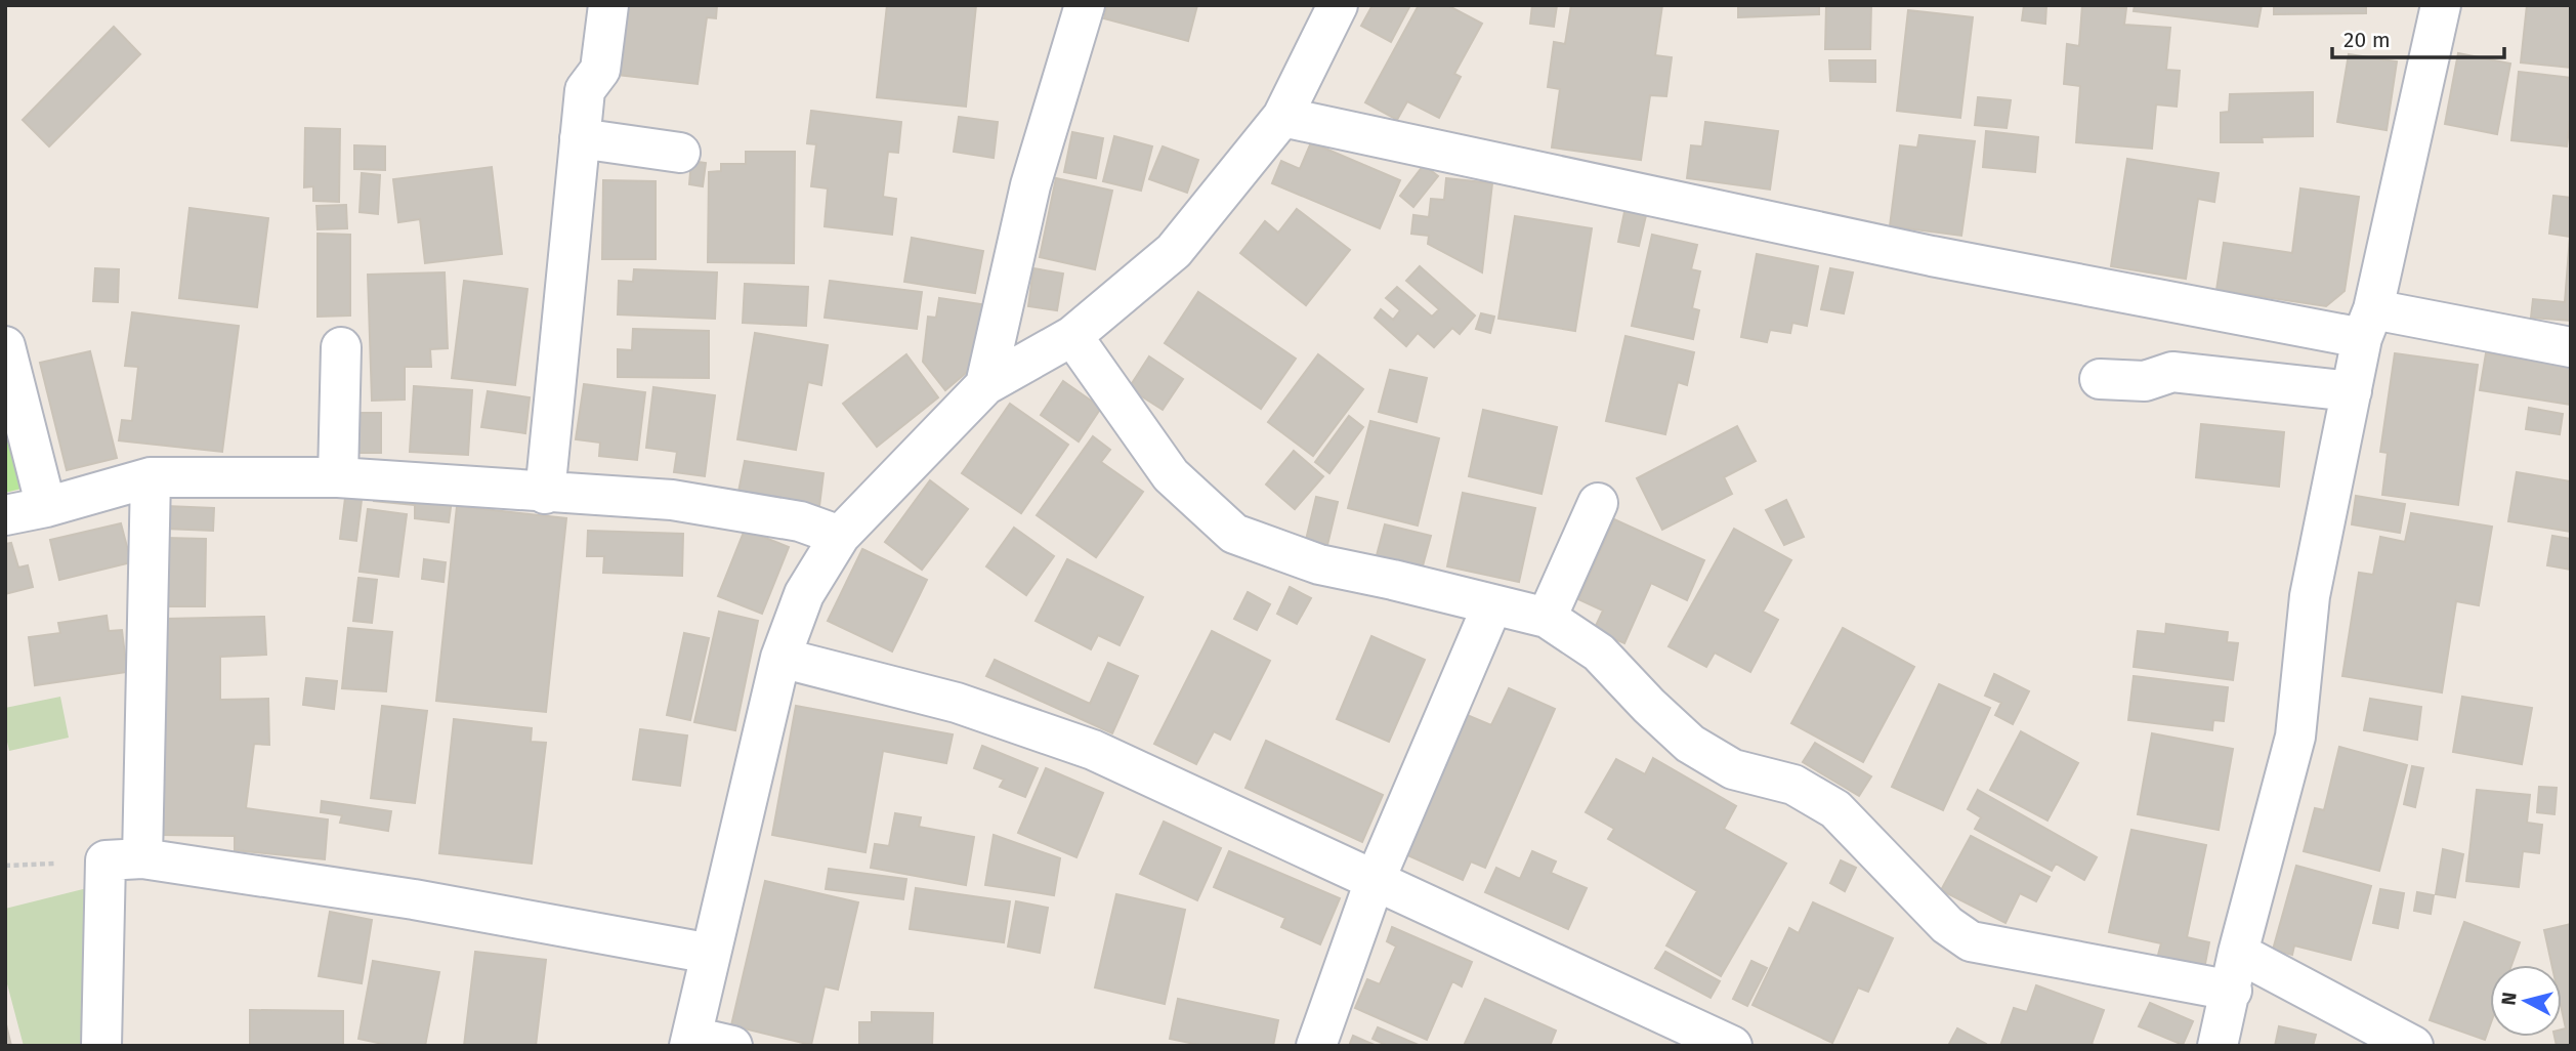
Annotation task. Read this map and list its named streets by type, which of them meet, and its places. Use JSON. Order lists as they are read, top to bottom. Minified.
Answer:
{"scale_bar":"20 m","north":"left"}
